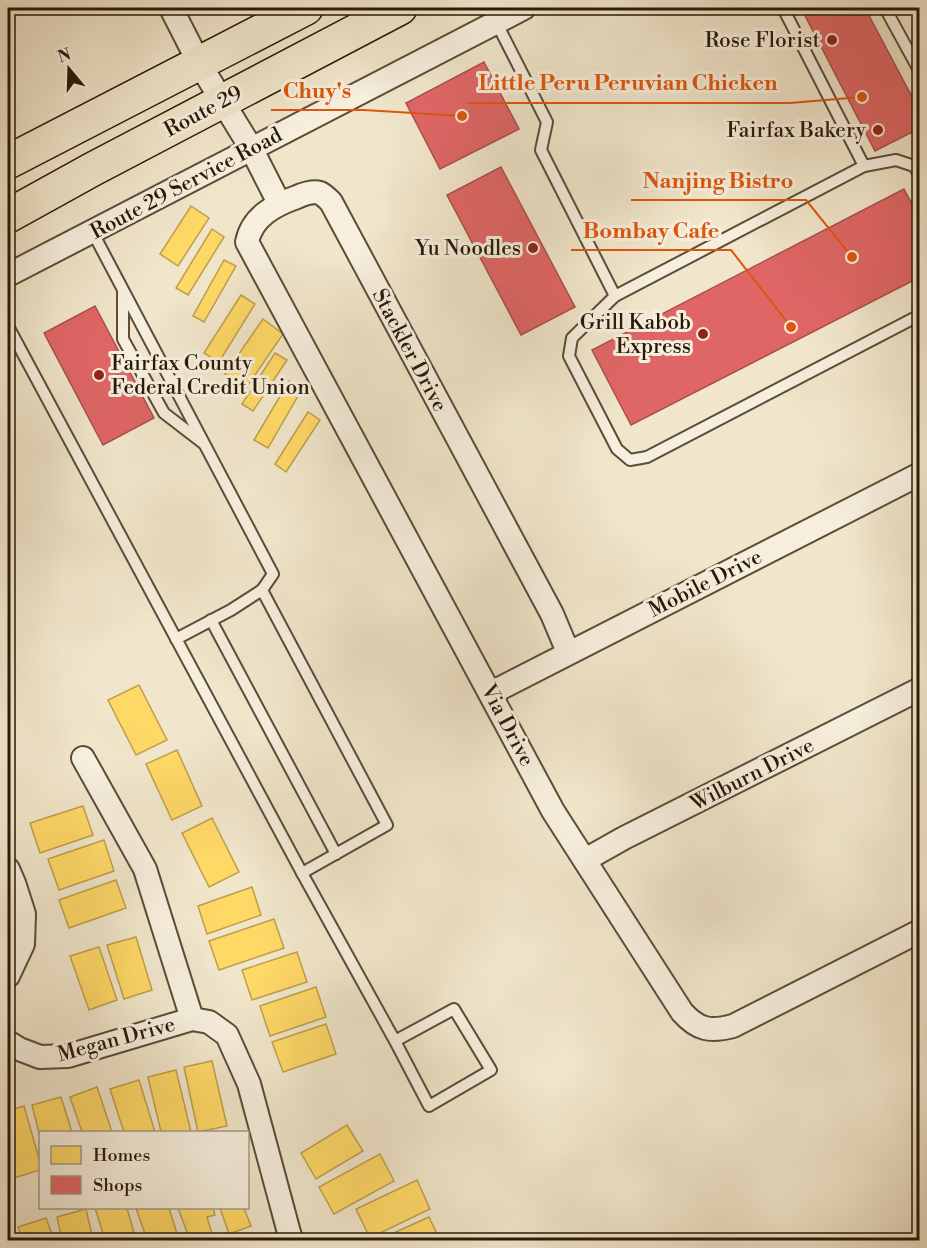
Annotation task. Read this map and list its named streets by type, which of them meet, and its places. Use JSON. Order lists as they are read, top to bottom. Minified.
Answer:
{"streets":{"main road":["Route 29"],"street":["Route 29 Service Road","Stackler Drive","Mobile Drive","Via Drive","Wilburn Drive","Megan Drive"]},"crossings":[["Stackler Drive","Mobile Drive"],["Stackler Drive","Via Drive"],["Mobile Drive","Via Drive"],["Via Drive","Wilburn Drive"]],"places":["Rose Florist","Little Peru Peruvian Chicken","Chuy's","Fairfax Bakery","Yu Noodles","Nanjing Bistro","Bombay Cafe","Grill Kabob Express","Fairfax County Federal Credit Union"],"legend":["Homes","Shops"],"north":"top"}
